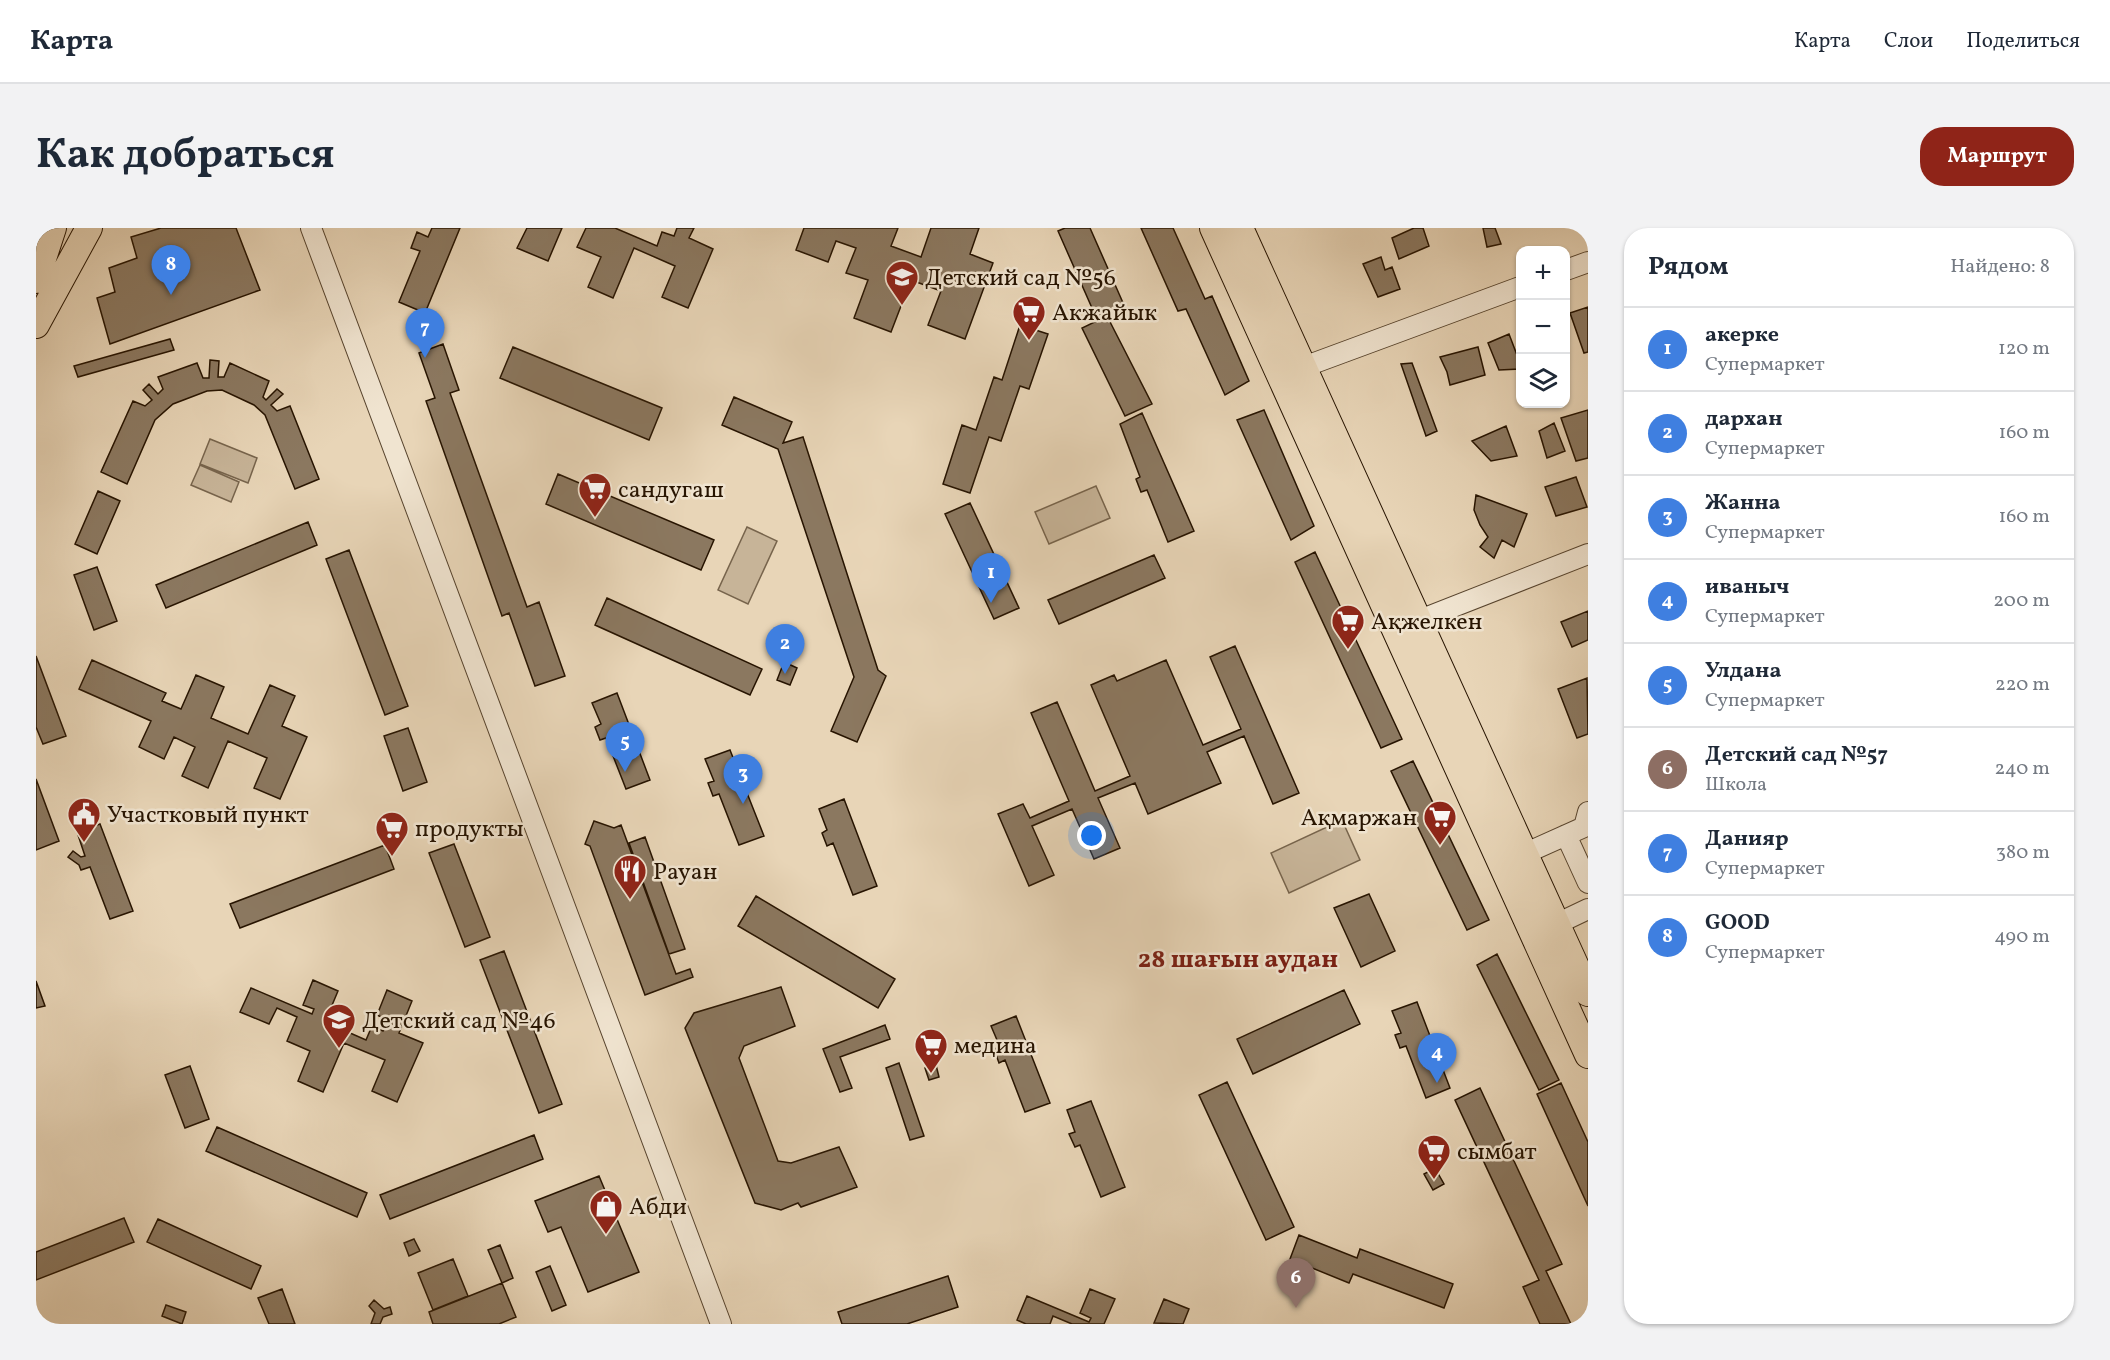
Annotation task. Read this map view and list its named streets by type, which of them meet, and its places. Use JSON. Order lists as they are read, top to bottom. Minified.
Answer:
{"districts":["28 шағын аудан"],"places":{"school or university":["Детский сад №56","Детский сад №46"],"supermarket":["Акжайык","сандугаш","Ақжелкен","Ақмаржан","продукты","медина","сымбат"],"public building":["Участковый пункт"],"restaurant":["Рауан"],"shop":["Абди"]},"page":{"header":"Карта","nav":["Карта","Слои","Поделиться"],"title":"Как добраться","buttons":"Маршрут","heading":["Рядом","Найдено: 8"],"pins":["8","7","1","2","5","3","4","6"],"map_buttons":["+","−"],"list":[{"mark":"1","name":"акерке","note":"Супермаркет","value":"120 m"},{"mark":"2","name":"дархан","note":"Супермаркет","value":"160 m"},{"mark":"3","name":"Жанна","note":"Супермаркет","value":"160 m"},{"mark":"4","name":"иваныч","note":"Супермаркет","value":"200 m"},{"mark":"5","name":"Улдана","note":"Супермаркет","value":"220 m"},{"mark":"6","name":"Детский сад №57","note":"Школа","value":"240 m"},{"mark":"7","name":"Данияр","note":"Супермаркет","value":"380 m"},{"mark":"8","name":"GOOD","note":"Супермаркет","value":"490 m"}]}}
